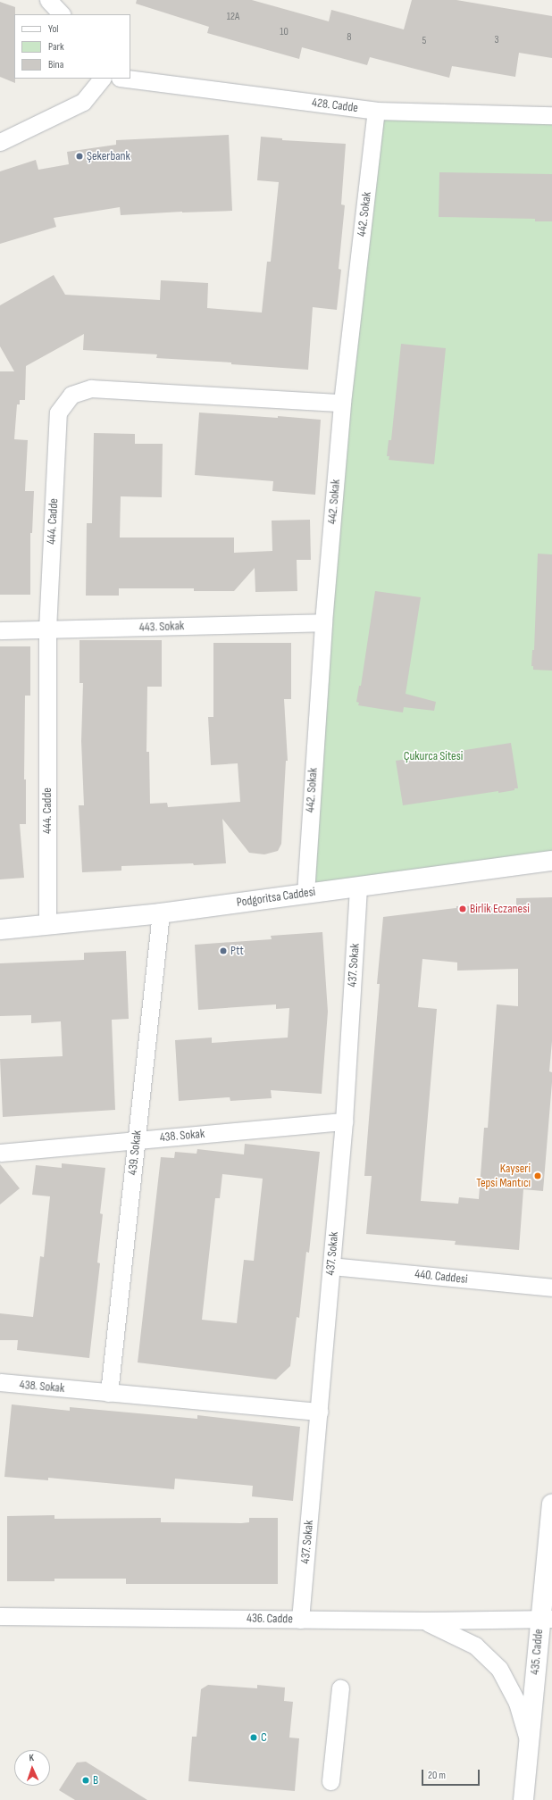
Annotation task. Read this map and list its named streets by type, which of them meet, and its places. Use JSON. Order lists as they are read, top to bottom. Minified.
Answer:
{"streets":{"main road":["Podgoritsa Caddesi","435. Cadde"],"street":["428. Cadde","442. Sokak","444. Cadde","443. Sokak","437. Sokak","438. Sokak","439. Sokak","440. Caddesi","436. Cadde"]},"crossings":[["428. Cadde","442. Sokak"],["442. Sokak","444. Cadde"],["442. Sokak","443. Sokak"],["442. Sokak","Podgoritsa Caddesi"],["444. Cadde","443. Sokak"],["444. Cadde","Podgoritsa Caddesi"],["Podgoritsa Caddesi","437. Sokak"],["Podgoritsa Caddesi","439. Sokak"],["437. Sokak","438. Sokak"],["437. Sokak","440. Caddesi"],["437. Sokak","436. Cadde"],["438. Sokak","439. Sokak"],["436. Cadde","435. Cadde"]],"parks":["Çukurca Sitesi"],"places":["Şekerbank","Birlik Eczanesi","Ptt","Kayseri Tepsi Mantıcı","C","B"],"house_numbers":["12A","10","8","3","5"],"legend":["Yol","Park","Bina"],"scale_bar":"20 m","north":"top"}
